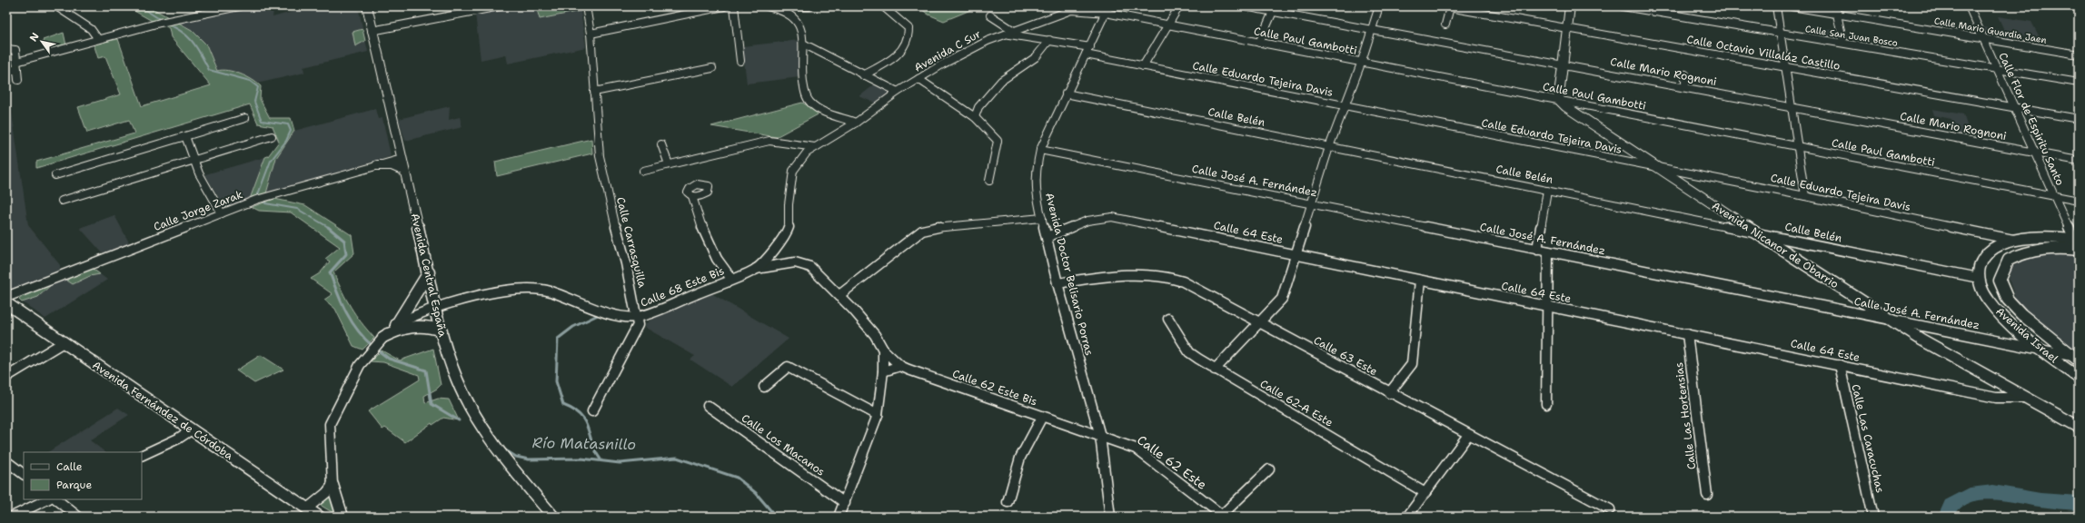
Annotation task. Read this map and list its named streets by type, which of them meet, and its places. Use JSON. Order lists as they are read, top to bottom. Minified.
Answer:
{"streets":{"main road":["Avenida Nicanor de Obarrio","Avenida Central España","Avenida Israel","Avenida Fernández de Córdoba"],"street":["Calle Mario Guardia Jaen","Calle San Juan Bosco","Calle Paul Gambotti","Avenida C Sur","Calle Octavio Villaláz Castillo","Calle Mario Rognoni","Calle Eduardo Tejeira Davis","Calle Belén","Calle Flor de Espiritu Santo","Calle José A. Fernández","Calle Jorge Zarak","Calle 64 Este","Calle Carrasquilla","Avenida Doctor Belisario Porras","Calle 68 Este Bis","Calle 63 Este","Calle 62 Este Bis","Calle 62-A Este","Calle Las Hortensias","Calle Las Caracuchas","Calle Los Macanos","Calle 62 Este"]},"crossings":[["Calle Mario Guardia Jaen","Calle Flor de Espiritu Santo"],["Calle San Juan Bosco","Calle Flor de Espiritu Santo"],["Calle Paul Gambotti","Avenida C Sur"],["Calle Paul Gambotti","Calle Flor de Espiritu Santo"],["Calle Paul Gambotti","Avenida Nicanor de Obarrio"],["Calle Paul Gambotti","Avenida Doctor Belisario Porras"],["Avenida C Sur","Avenida Doctor Belisario Porras"],["Avenida C Sur","Calle 68 Este Bis"],["Calle Octavio Villaláz Castillo","Calle Flor de Espiritu Santo"],["Calle Mario Rognoni","Calle Flor de Espiritu Santo"],["Calle Eduardo Tejeira Davis","Avenida Nicanor de Obarrio"],["Calle Eduardo Tejeira Davis","Avenida Doctor Belisario Porras"],["Calle Belén","Avenida Nicanor de Obarrio"],["Calle Belén","Avenida Doctor Belisario Porras"],["Calle Belén","Avenida Israel"],["Calle José A. Fernández","Avenida Nicanor de Obarrio"],["Calle José A. Fernández","Avenida Doctor Belisario Porras"],["Calle José A. Fernández","Avenida Israel"],["Calle Jorge Zarak","Avenida Central España"],["Calle 64 Este","Avenida Nicanor de Obarrio"],["Calle 64 Este","Avenida Doctor Belisario Porras"],["Calle 64 Este","Calle Las Hortensias"],["Calle 64 Este","Calle Las Caracuchas"],["Calle Carrasquilla","Calle 68 Este Bis"],["Avenida Doctor Belisario Porras","Calle 63 Este"],["Avenida Doctor Belisario Porras","Calle 62 Este Bis"],["Avenida Doctor Belisario Porras","Calle 62 Este"],["Avenida Central España","Calle 68 Este Bis"],["Calle 62 Este Bis","Calle 62 Este"]],"water":["Río Matasnillo"],"legend":["Calle","Parque"],"north":"top left"}
